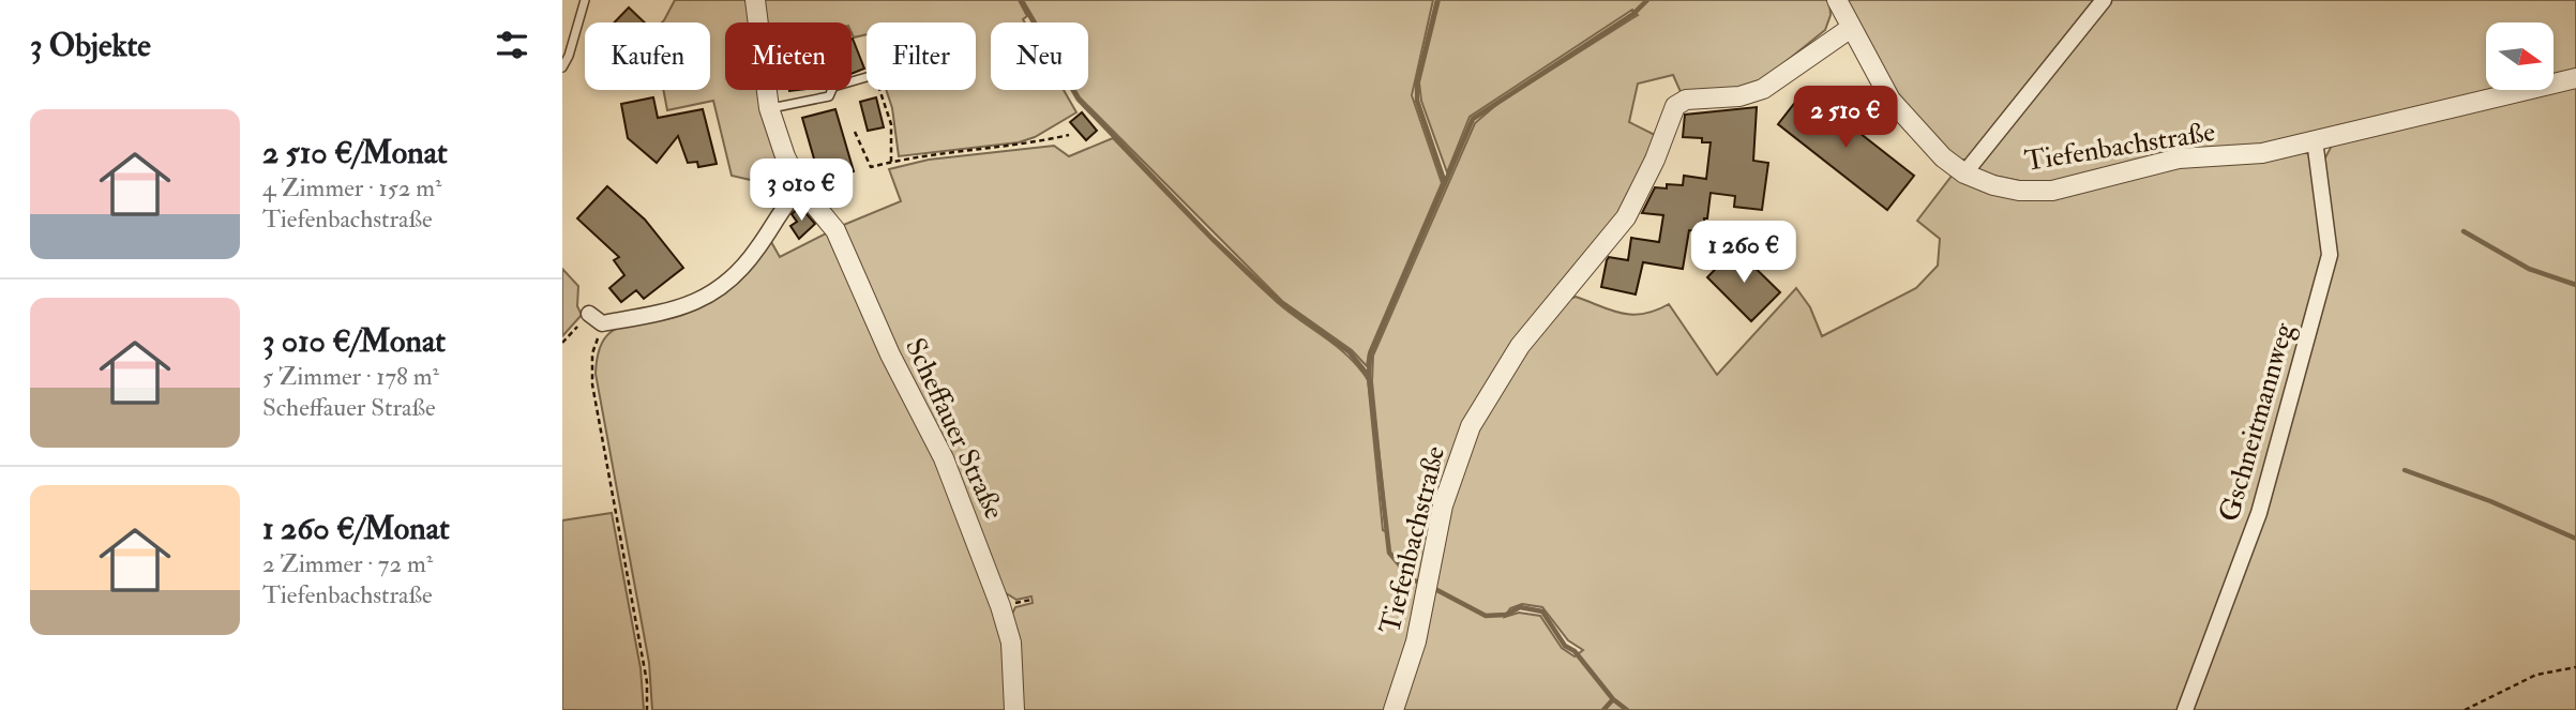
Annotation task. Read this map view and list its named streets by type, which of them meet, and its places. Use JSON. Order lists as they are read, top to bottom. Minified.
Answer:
{"streets":{"street":["Tiefenbachstraße","Gschneitmannweg","Scheffauer Straße"]},"crossings":[["Tiefenbachstraße","Gschneitmannweg"]],"north":"right","page":{"heading":"3 Objekte","chip":["Kaufen","Mieten","Filter","Neu"],"price":["2 510 €","3 010 €","1 260 €"],"list":[{"name":"2 510 €/Monat","note":"4 Zimmer · 152 m² · Tiefenbachstraße"},{"name":"3 010 €/Monat","note":"5 Zimmer · 178 m² · Scheffauer Straße"},{"name":"1 260 €/Monat","note":"2 Zimmer · 72 m² · Tiefenbachstraße"}]}}
